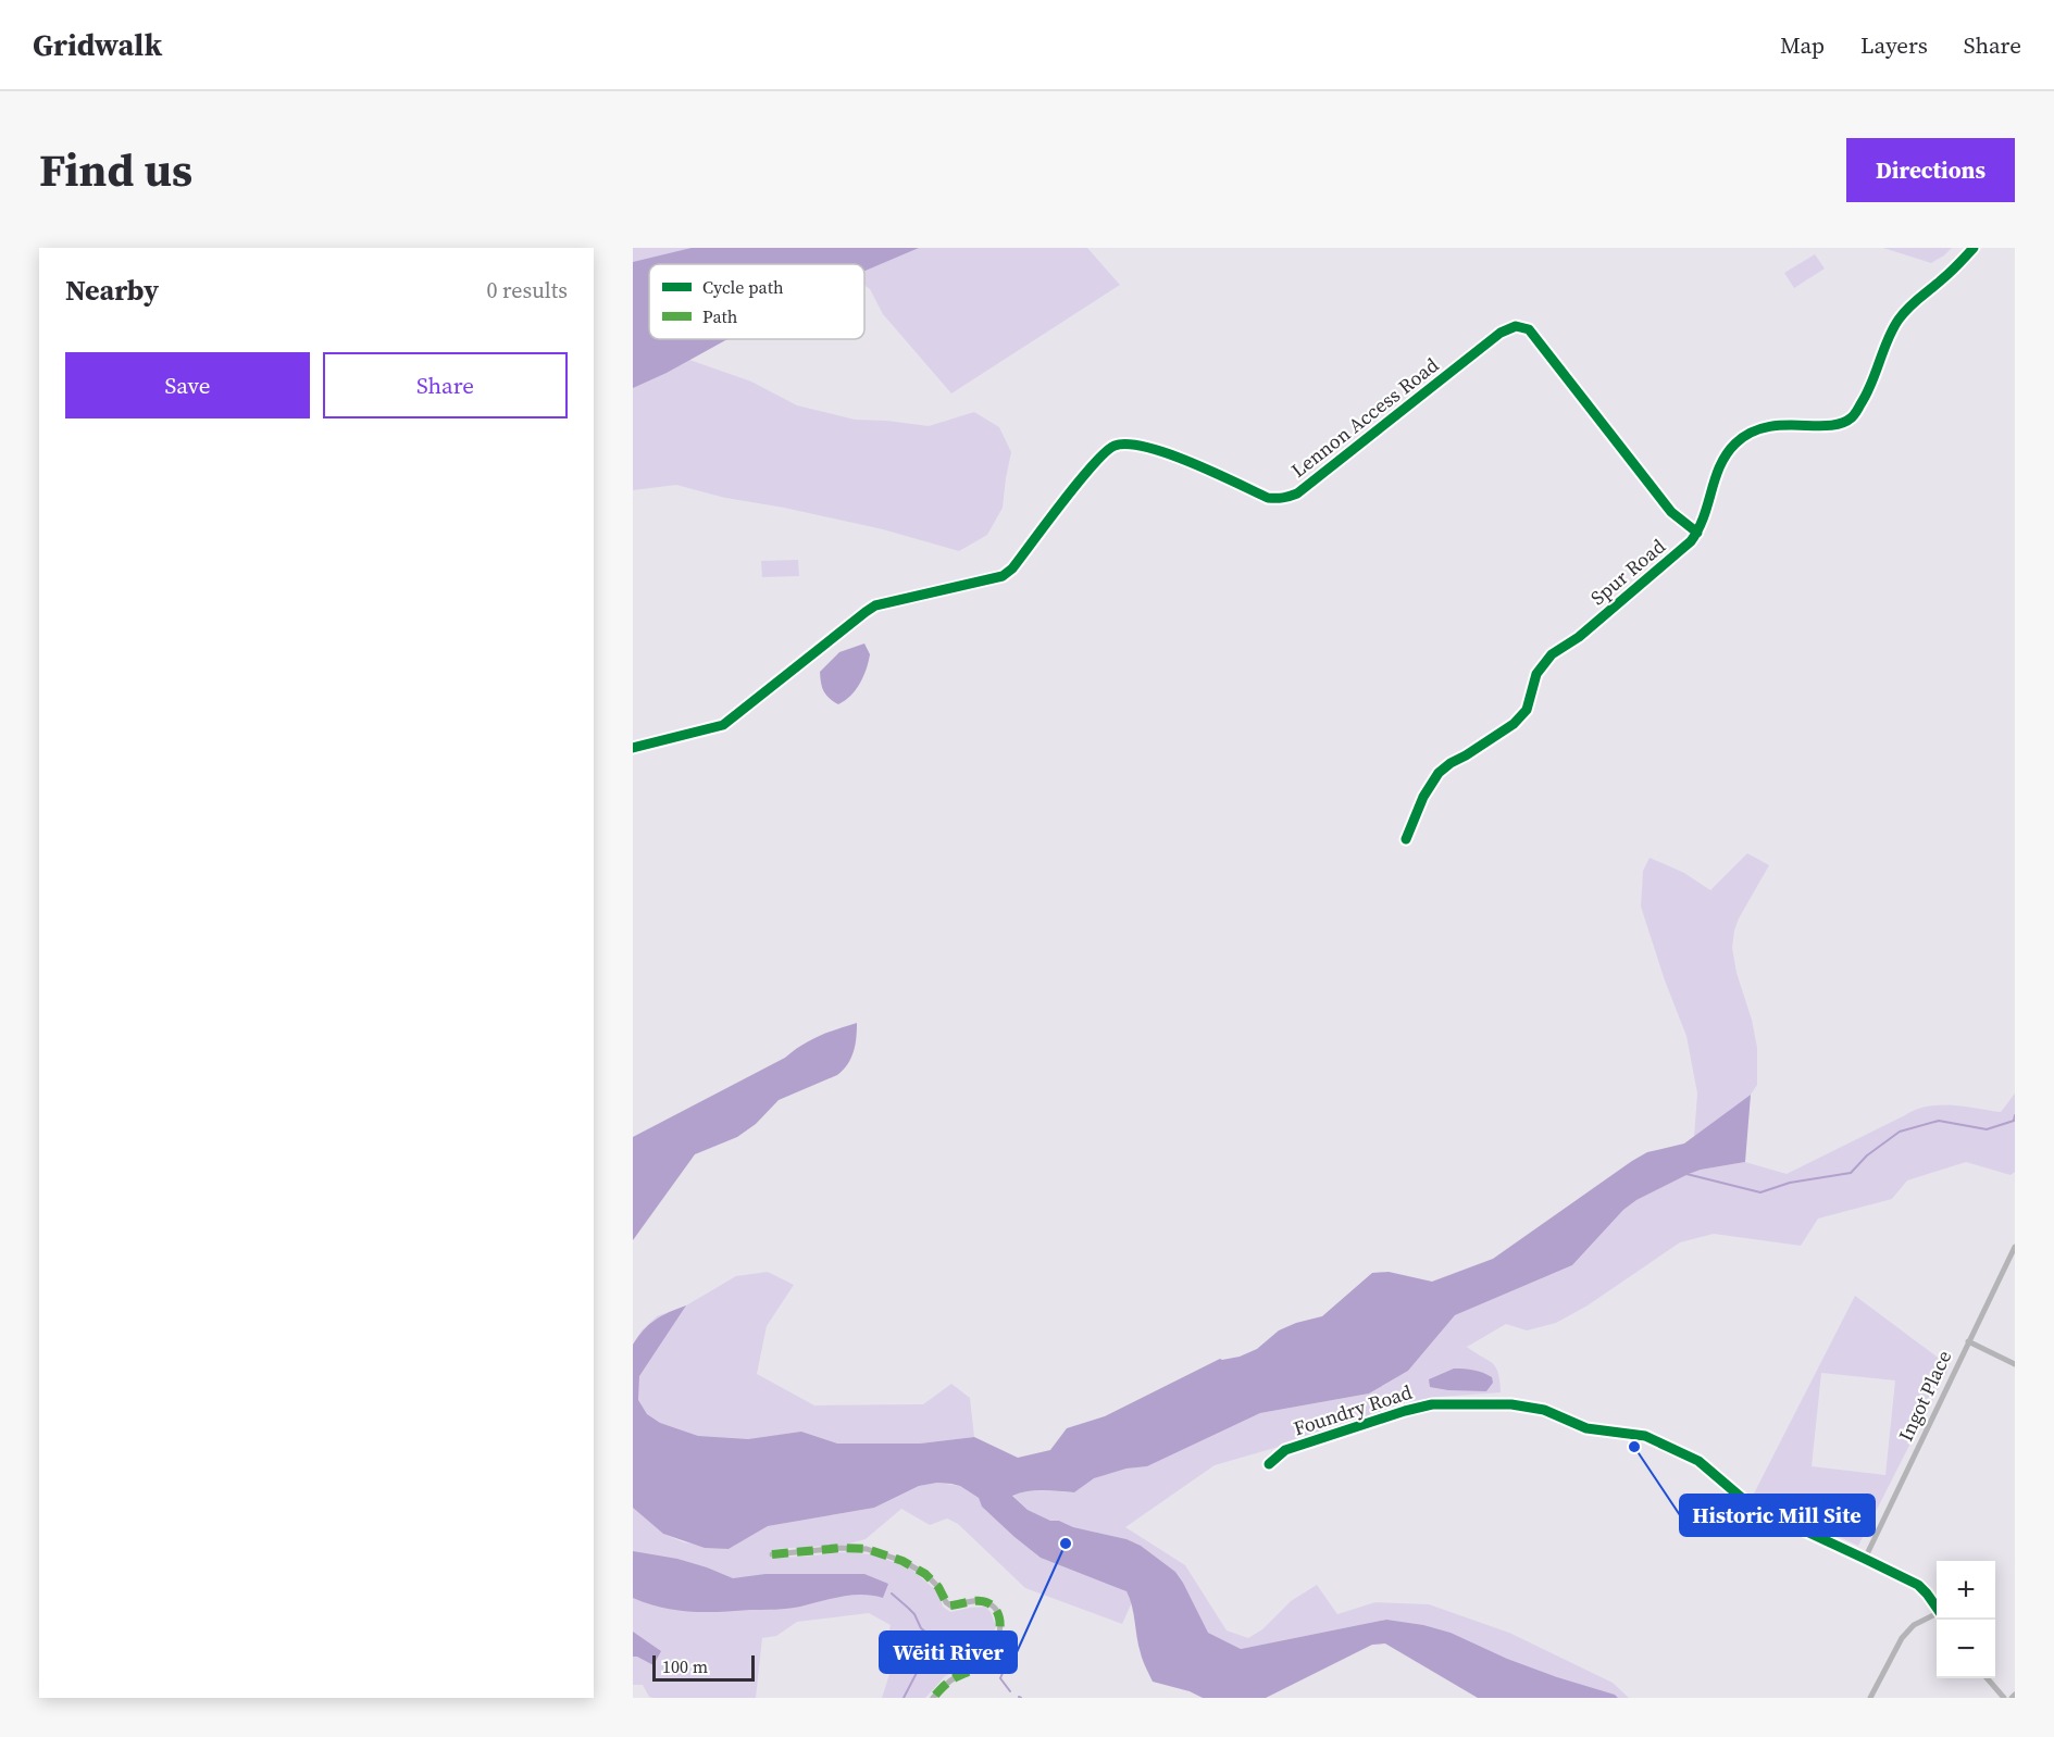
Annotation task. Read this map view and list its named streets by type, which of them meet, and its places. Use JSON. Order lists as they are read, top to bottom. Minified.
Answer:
{"streets":{"street":["Lennon Access Road","Spur Road","Ingot Place","Foundry Road"]},"crossings":[["Lennon Access Road","Spur Road"],["Ingot Place","Foundry Road"]],"places":["Historic Mill Site","Wēiti River"],"legend":["Cycle path","Path"],"scale_bar":"100 m","page":{"header":"Gridwalk","nav":["Map","Layers","Share"],"title":"Find us","buttons":["Directions",["Save","Share"]],"heading":["Nearby","0 results"],"map_buttons":["+","−"],"scale":"100 m"}}
